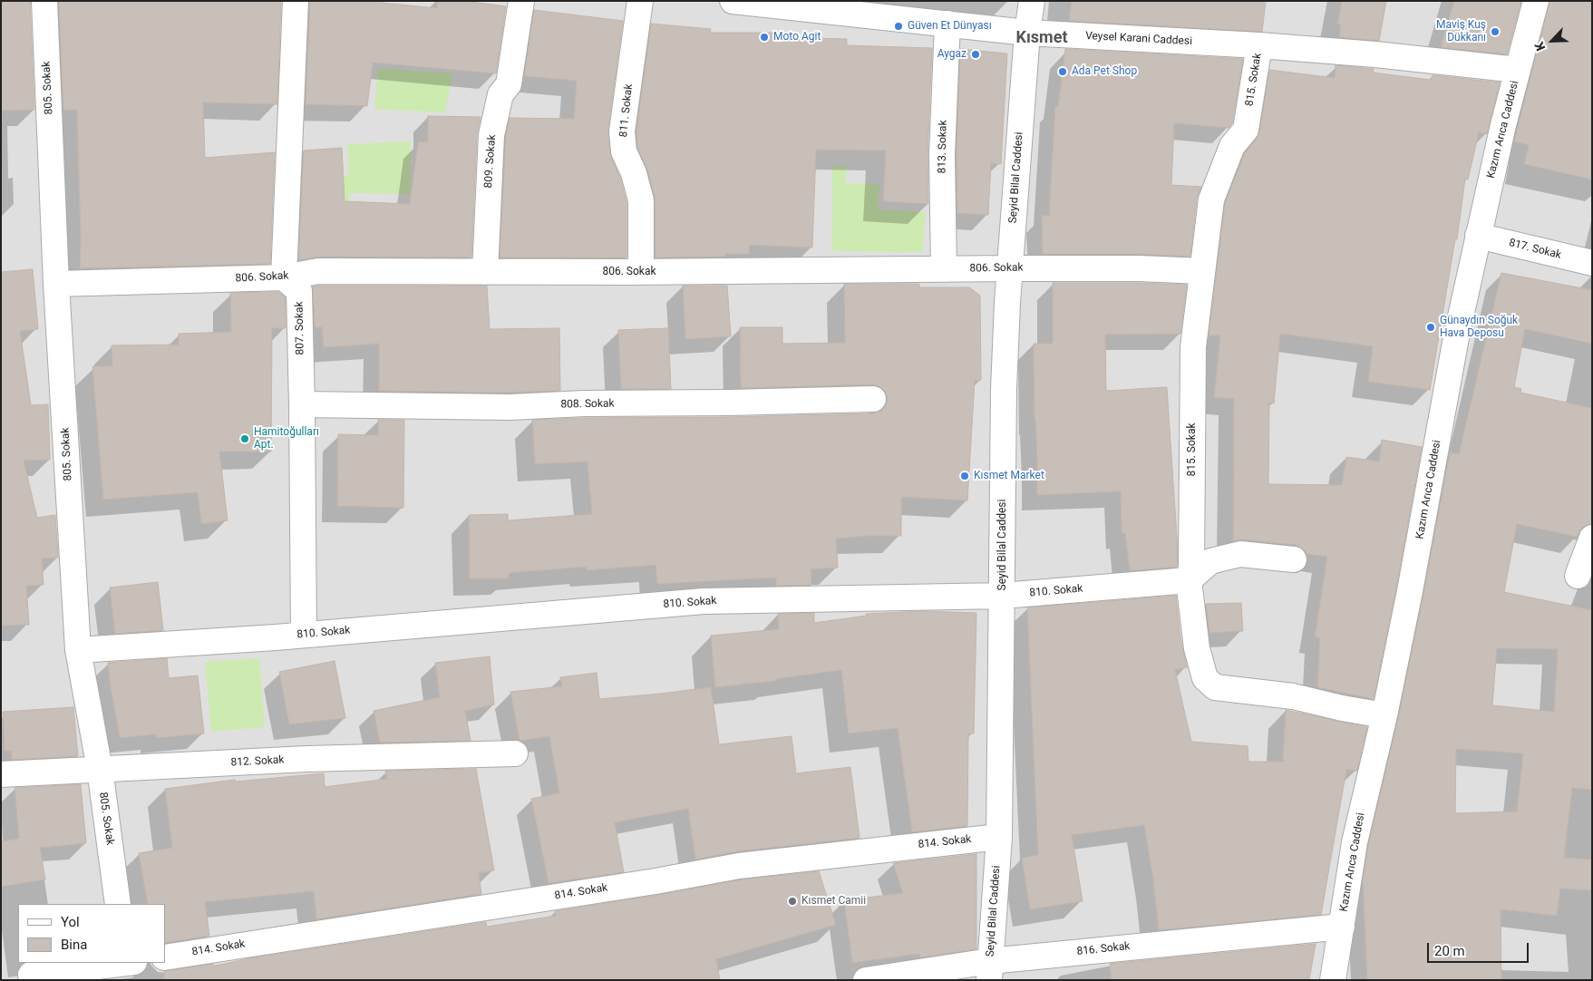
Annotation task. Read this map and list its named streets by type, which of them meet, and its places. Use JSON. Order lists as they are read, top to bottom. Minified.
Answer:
{"streets":{"street":["Veysel Karani Caddesi","815. Sokak","805. Sokak","811. Sokak","Kazım Arıca Caddesi","813. Sokak","809. Sokak","Seyid Bilal Caddesi","817. Sokak","806. Sokak","807. Sokak","808. Sokak","810. Sokak","812. Sokak","814. Sokak","816. Sokak"]},"crossings":[["Veysel Karani Caddesi","815. Sokak"],["Veysel Karani Caddesi","Kazım Arıca Caddesi"],["Veysel Karani Caddesi","813. Sokak"],["Veysel Karani Caddesi","Seyid Bilal Caddesi"],["815. Sokak","Kazım Arıca Caddesi"],["815. Sokak","806. Sokak"],["815. Sokak","810. Sokak"],["805. Sokak","806. Sokak"],["805. Sokak","810. Sokak"],["805. Sokak","812. Sokak"],["811. Sokak","806. Sokak"],["Kazım Arıca Caddesi","817. Sokak"],["Kazım Arıca Caddesi","816. Sokak"],["813. Sokak","806. Sokak"],["809. Sokak","806. Sokak"],["Seyid Bilal Caddesi","806. Sokak"],["Seyid Bilal Caddesi","810. Sokak"],["Seyid Bilal Caddesi","814. Sokak"],["Seyid Bilal Caddesi","816. Sokak"],["806. Sokak","807. Sokak"],["807. Sokak","808. Sokak"],["807. Sokak","810. Sokak"]],"districts":["Kısmet"],"places":["Güven Et Dünyası","Maviş Kuş Dükkanı","Moto Agit","Aygaz","Ada Pet Shop","Günaydın Soğuk Hava Deposu","Hamitoğulları Apt.","Kısmet Market","Kısmet Camii"],"legend":["Yol","Bina"],"scale_bar":"20 m","north":"bottom left"}
